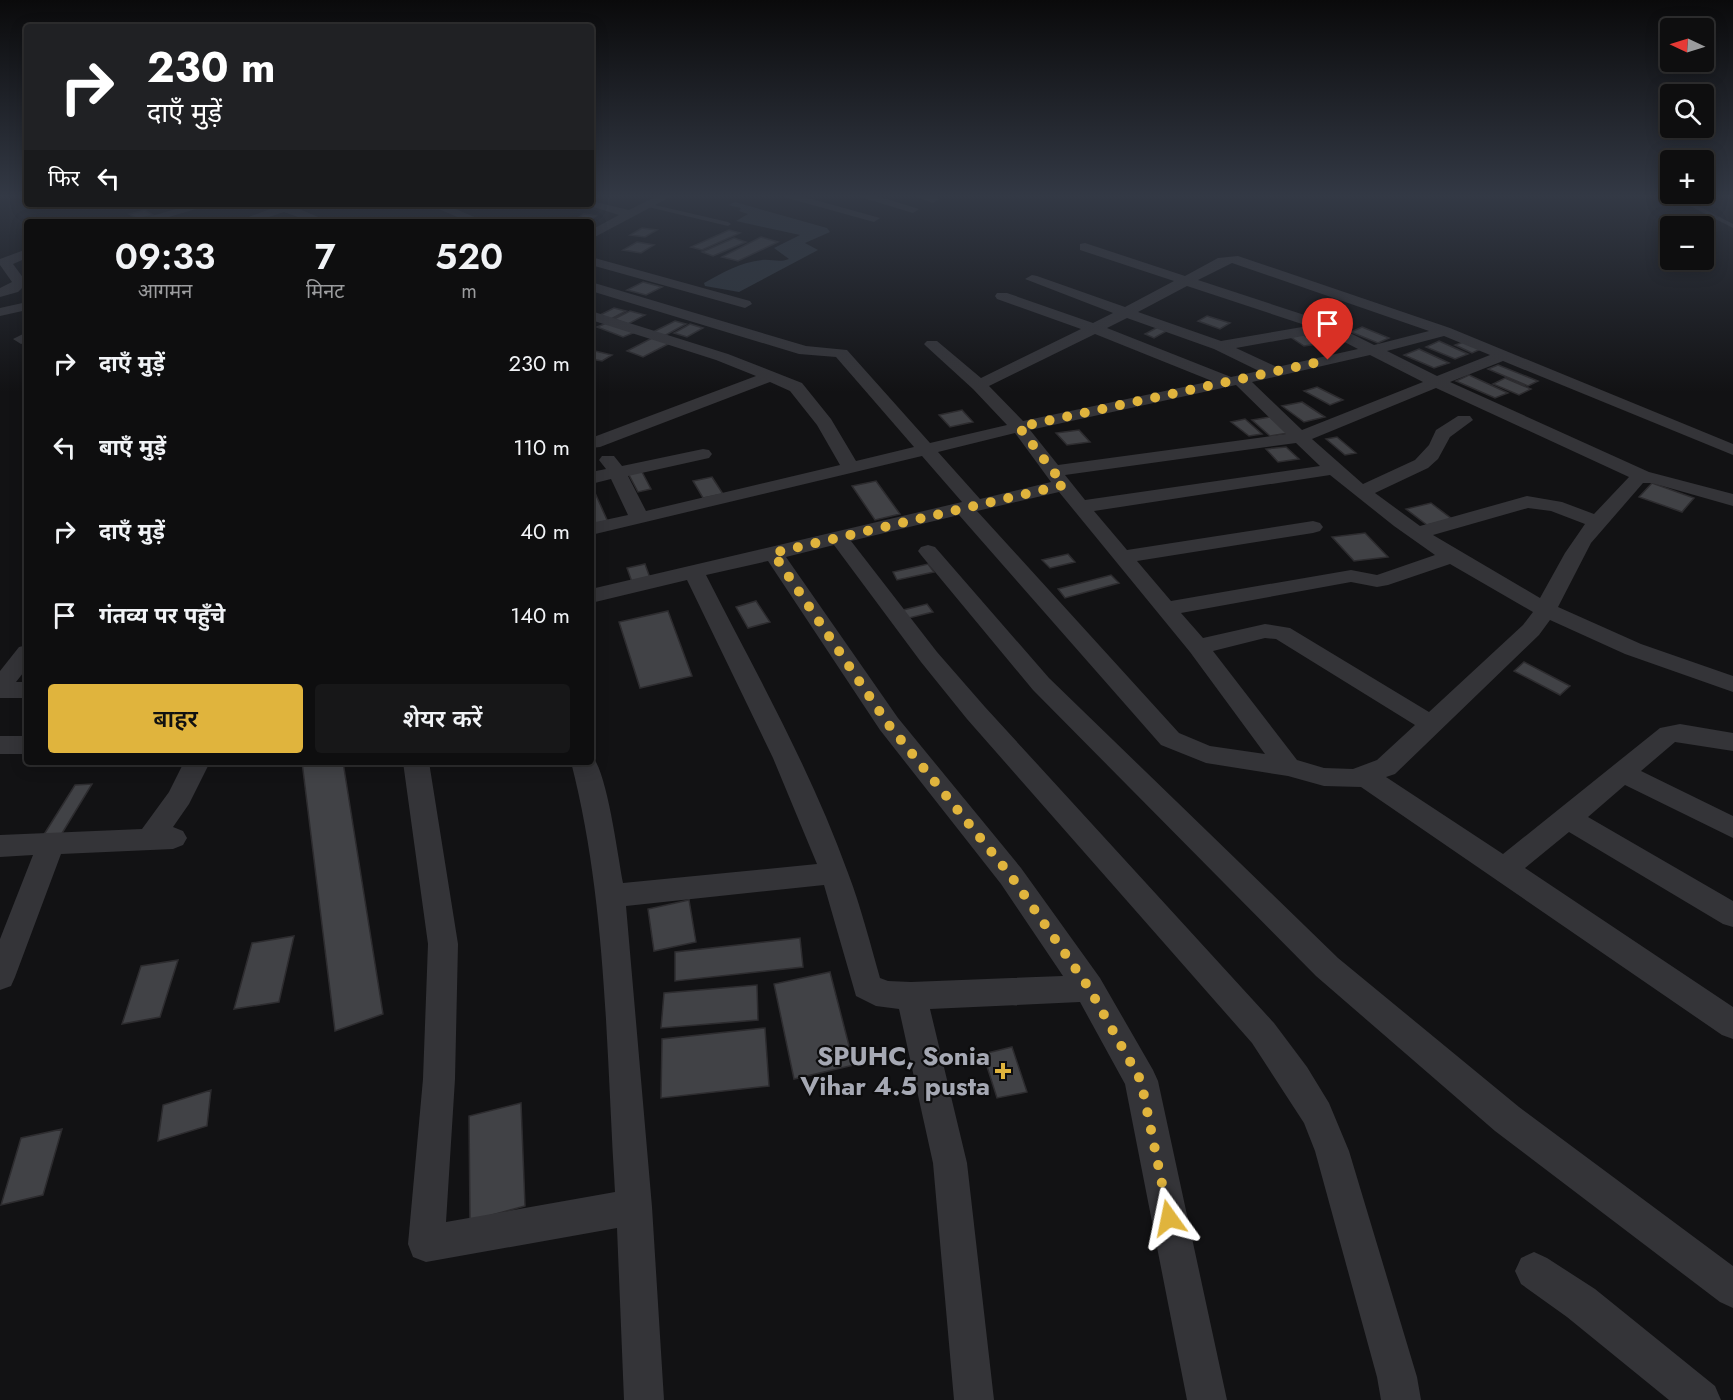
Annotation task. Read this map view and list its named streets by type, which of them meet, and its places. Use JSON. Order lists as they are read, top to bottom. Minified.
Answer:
{"places":{"health":["SPUHC, Sonia Vihar 4.5 pusta"]},"north":"left","page":{"map_buttons":["+","−"],"turn":["230 m","दाएँ मुड़ें"],"then":"फिर","eta":["09:33","आगमन","7","मिनट","520","m"],"list":[{"name":"दाएँ मुड़ें","value":"230 m"},{"name":"बाएँ मुड़ें","value":"110 m"},{"name":"दाएँ मुड़ें","value":"40 m"},{"name":"गंतव्य पर पहुँचे","value":"140 m"}],"buttons":["बाहर","शेयर करें"]}}
